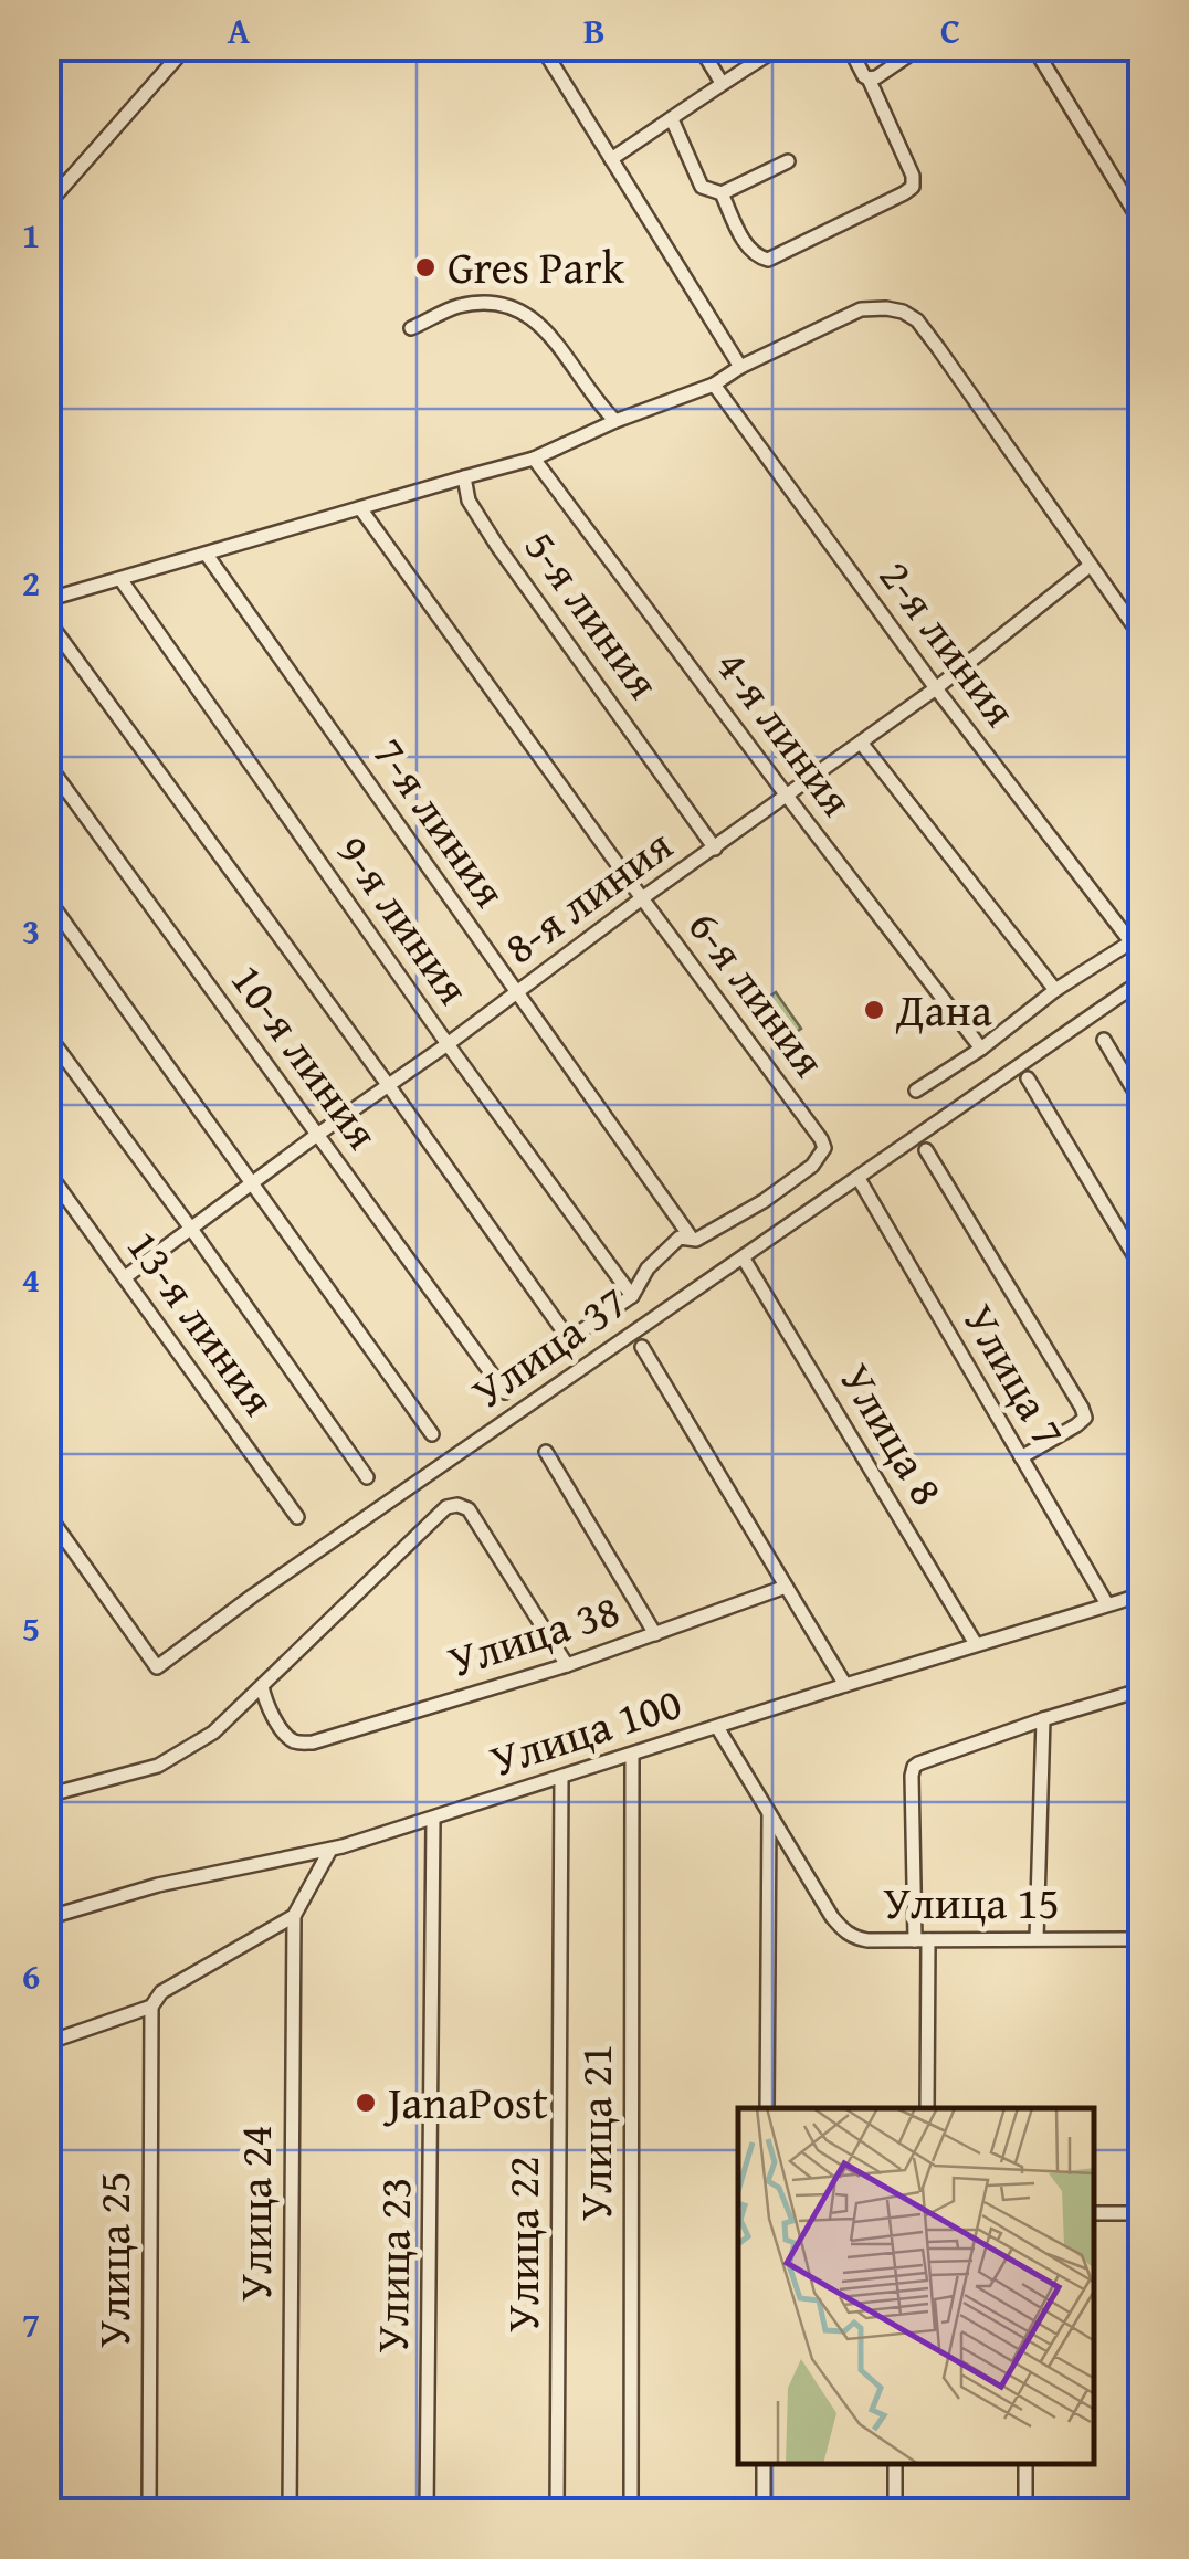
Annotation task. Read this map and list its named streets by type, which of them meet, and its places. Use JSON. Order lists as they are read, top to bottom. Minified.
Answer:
{"streets":{"street":["5-я линия","2-я линия","4-я линия","7-я линия","8-я линия","9-я линия","6-я линия","10-я линия","13-я линия","Улица 37","Улица 7","Улица 8","Улица 38","Улица 100","Улица 15","Улица 21","Улица 24","Улица 22","Улица 25","Улица 23"]},"crossings":[["5-я линия","4-я линия"],["5-я линия","8-я линия"],["2-я линия","8-я линия"],["4-я линия","8-я линия"],["7-я линия","8-я линия"],["7-я линия","6-я линия"],["8-я линия","9-я линия"],["8-я линия","6-я линия"],["8-я линия","10-я линия"],["8-я линия","13-я линия"],["9-я линия","6-я линия"],["Улица 7","Улица 100"],["Улица 8","Улица 100"],["Улица 100","Улица 15"],["Улица 100","Улица 21"],["Улица 100","Улица 22"],["Улица 100","Улица 23"]],"places":["Gres Park","Дана","JanaPost"],"grid":{"columns":["A","B","C"],"rows":["1","2","3","4","5","6","7"]}}
